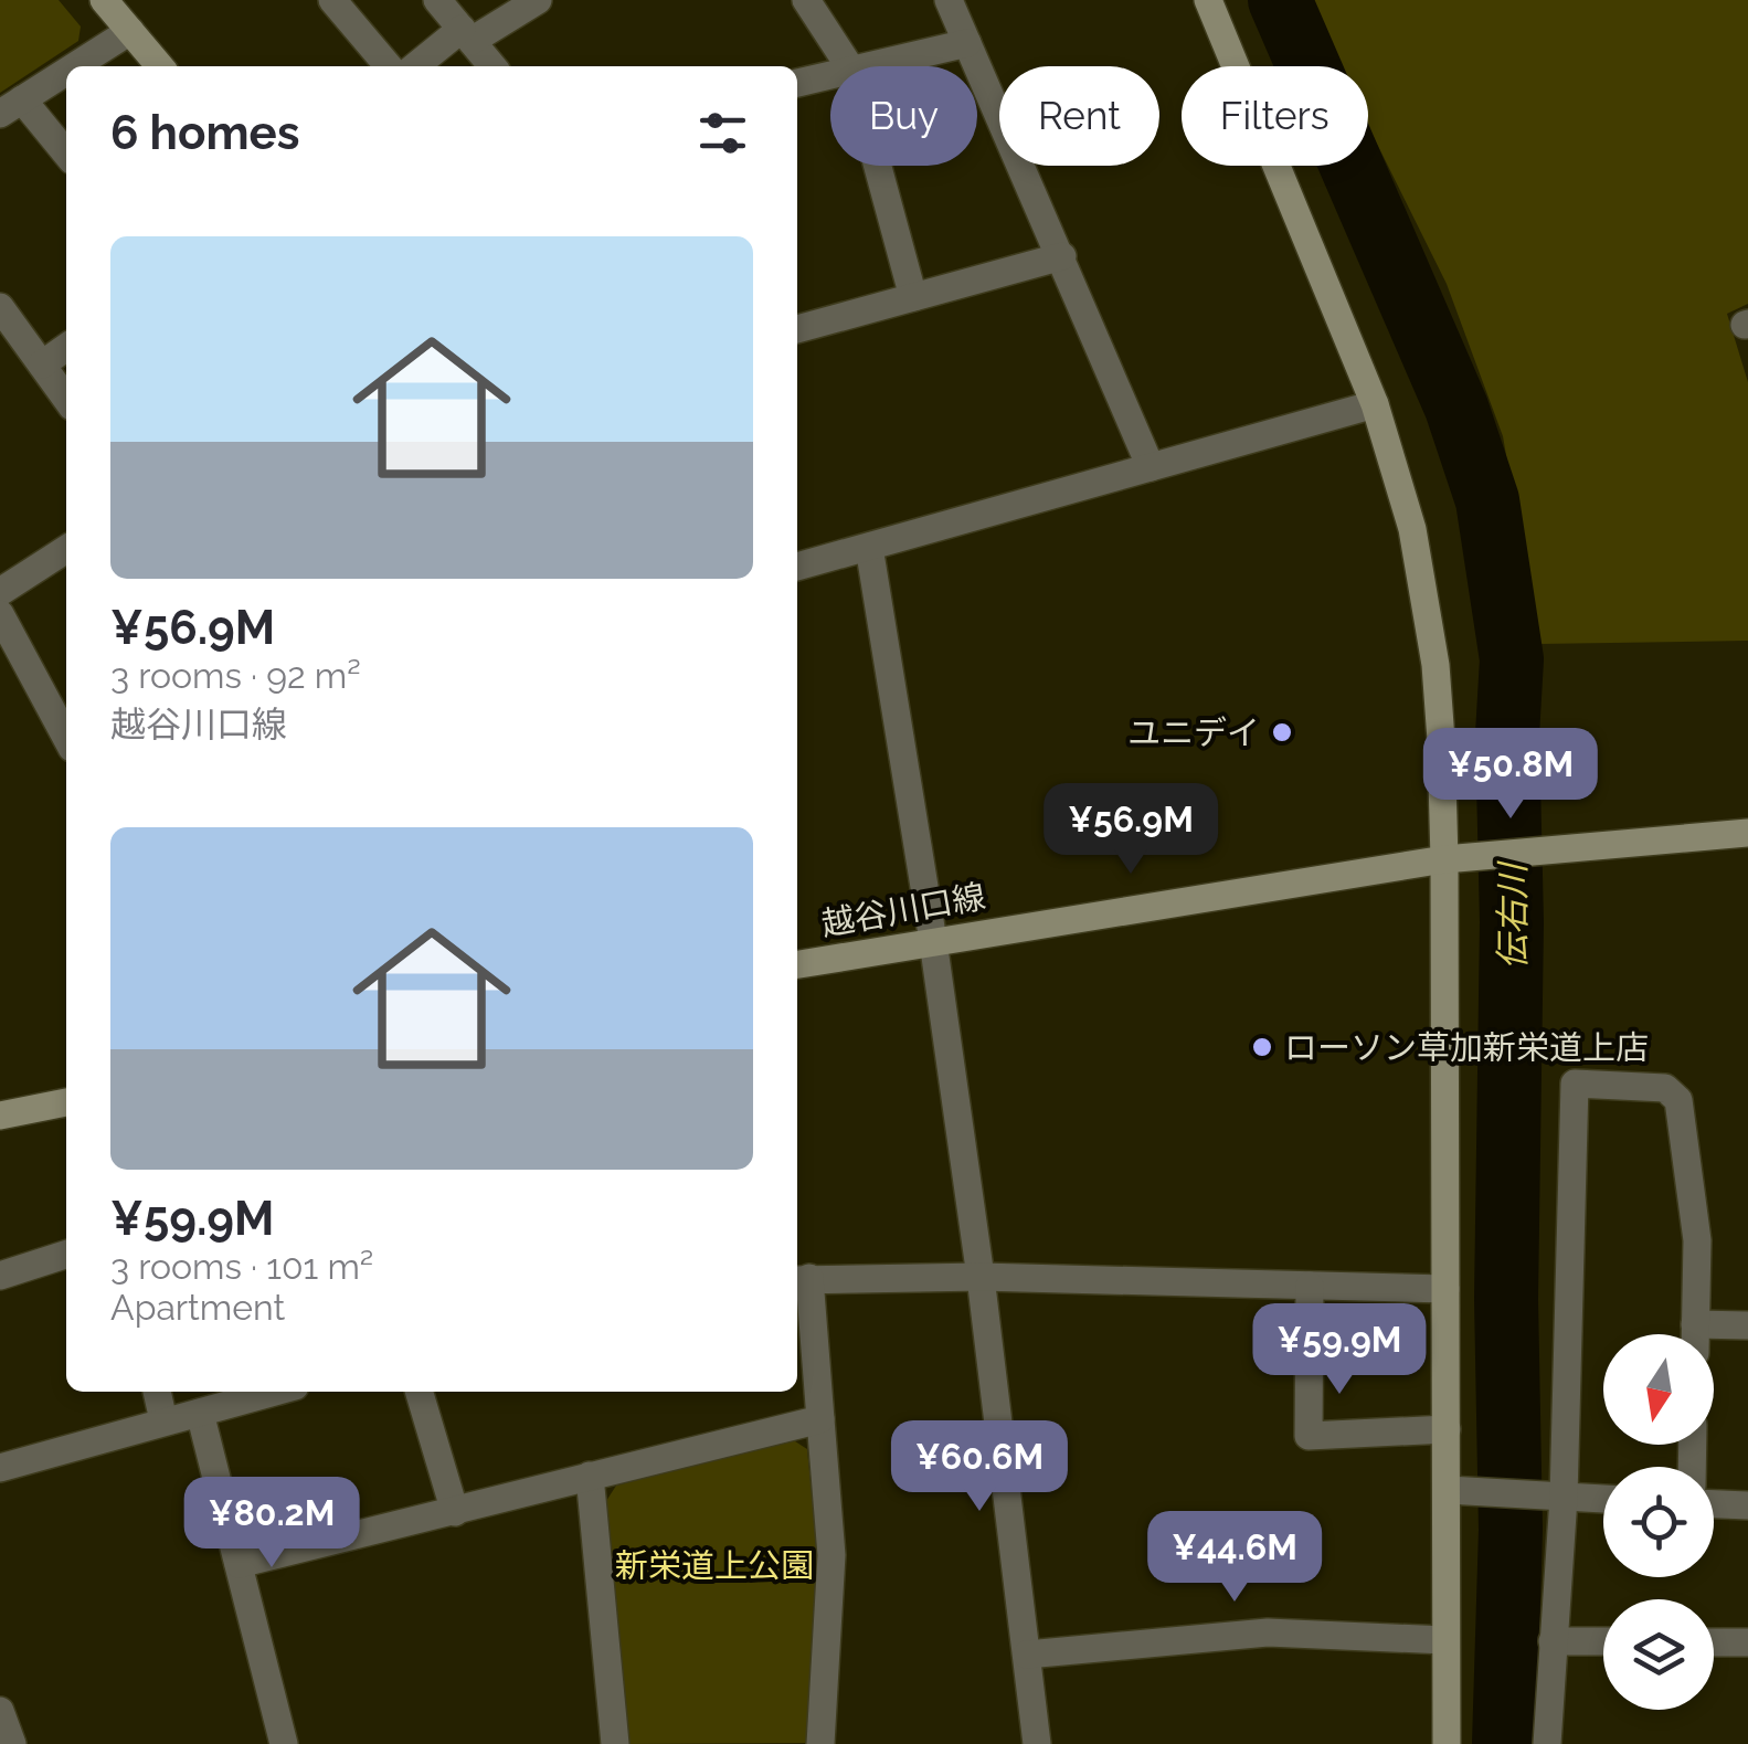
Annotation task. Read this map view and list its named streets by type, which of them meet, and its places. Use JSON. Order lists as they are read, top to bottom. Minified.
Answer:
{"streets":{"street":["越谷川口線"]},"water":["伝右川"],"parks":["新栄道上公園"],"places":["ユニデイ","ローソン草加新栄道上店"],"north":"bottom","page":{"chip":["Buy","Rent","Filters"],"heading":"6 homes","list":[{"name":"¥56.9M","note":"3 rooms · 92 m² · 越谷川口線"},{"name":"¥59.9M","note":"3 rooms · 101 m² · Apartment"}],"price":["¥50.8M","¥56.9M","¥59.9M","¥60.6M","¥80.2M","¥44.6M"]}}
